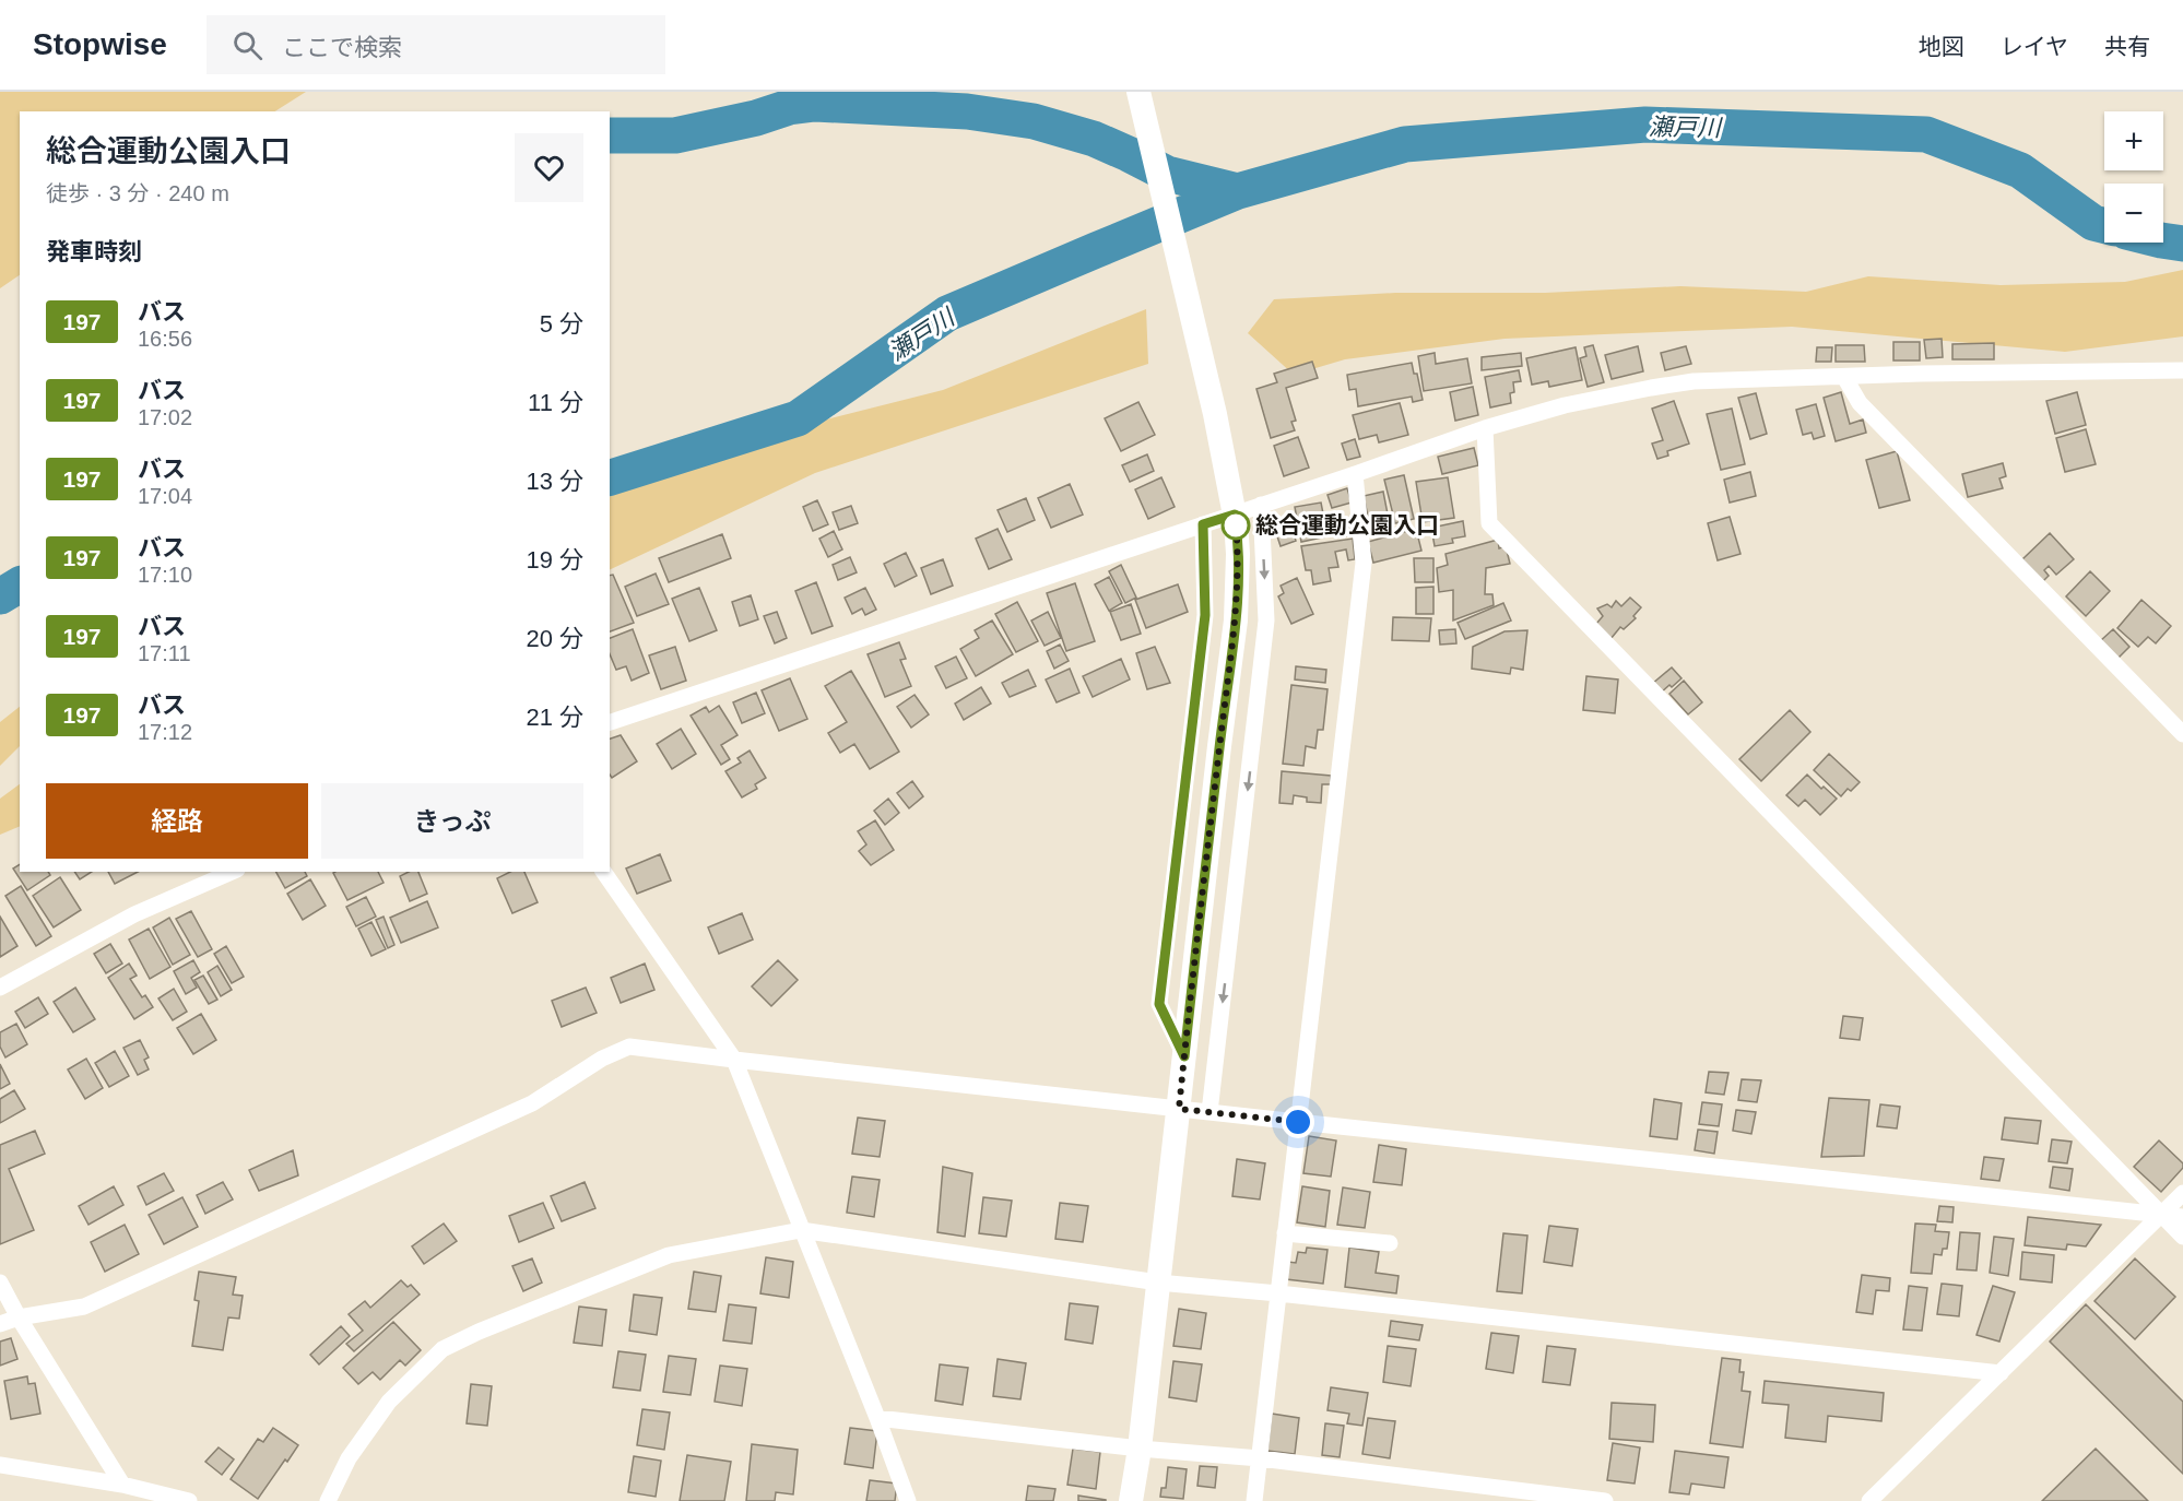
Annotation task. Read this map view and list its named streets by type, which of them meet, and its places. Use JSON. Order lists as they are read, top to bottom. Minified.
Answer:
{"water":["瀬戸川"],"places":["総合運動公園入口"],"lines":["bus line 197"],"page":{"header":"Stopwise","search":"ここで検索","nav":["地図","レイヤ","共有"],"map_buttons":["+","−"],"heading":[["総合運動公園入口","徒歩 · 3 分 · 240 m"],"発車時刻"],"list":[{"mark":"197","name":"バス","note":"16:56","value":"5 分"},{"mark":"197","name":"バス","note":"17:02","value":"11 分"},{"mark":"197","name":"バス","note":"17:04","value":"13 分"},{"mark":"197","name":"バス","note":"17:10","value":"19 分"},{"mark":"197","name":"バス","note":"17:11","value":"20 分"},{"mark":"197","name":"バス","note":"17:12","value":"21 分"}],"buttons":["経路","きっぷ"]}}
